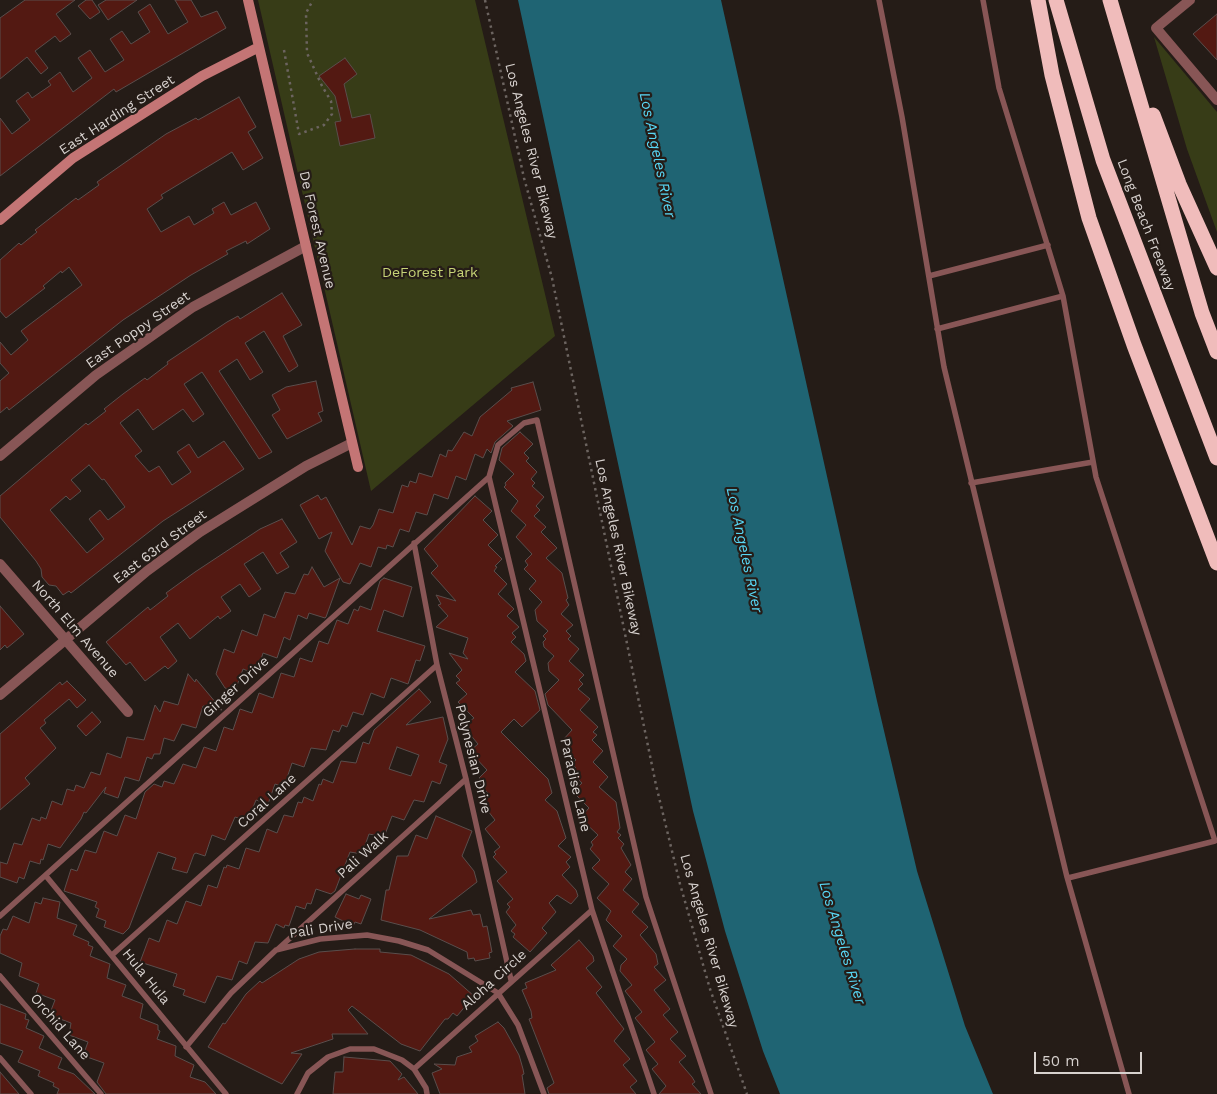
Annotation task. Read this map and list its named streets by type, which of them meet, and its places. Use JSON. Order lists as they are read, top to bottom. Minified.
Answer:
{"streets":{"highway":["Long Beach Freeway"],"street":["East Harding Street","De Forest Avenue","East Poppy Street","East 63rd Street","North Elm Avenue"],"lane":["Ginger Drive","Polynesian Drive","Paradise Lane","Coral Lane","Pali Walk","Pali Drive","Hula Hula","Aloha Circle","Orchid Lane"],"path":["Los Angeles River Bikeway"]},"crossings":[["East Harding Street","De Forest Avenue"],["De Forest Avenue","East Poppy Street"],["De Forest Avenue","East 63rd Street"],["East 63rd Street","North Elm Avenue"],["Ginger Drive","Polynesian Drive"],["Ginger Drive","Paradise Lane"],["Ginger Drive","Hula Hula"],["Polynesian Drive","Coral Lane"],["Polynesian Drive","Pali Walk"],["Polynesian Drive","Aloha Circle"],["Paradise Lane","Aloha Circle"],["Coral Lane","Hula Hula"],["Pali Walk","Pali Drive"],["Pali Drive","Hula Hula"],["Pali Drive","Aloha Circle"]],"water":["Los Angeles River"],"parks":["DeForest Park"],"scale_bar":"50 m"}
